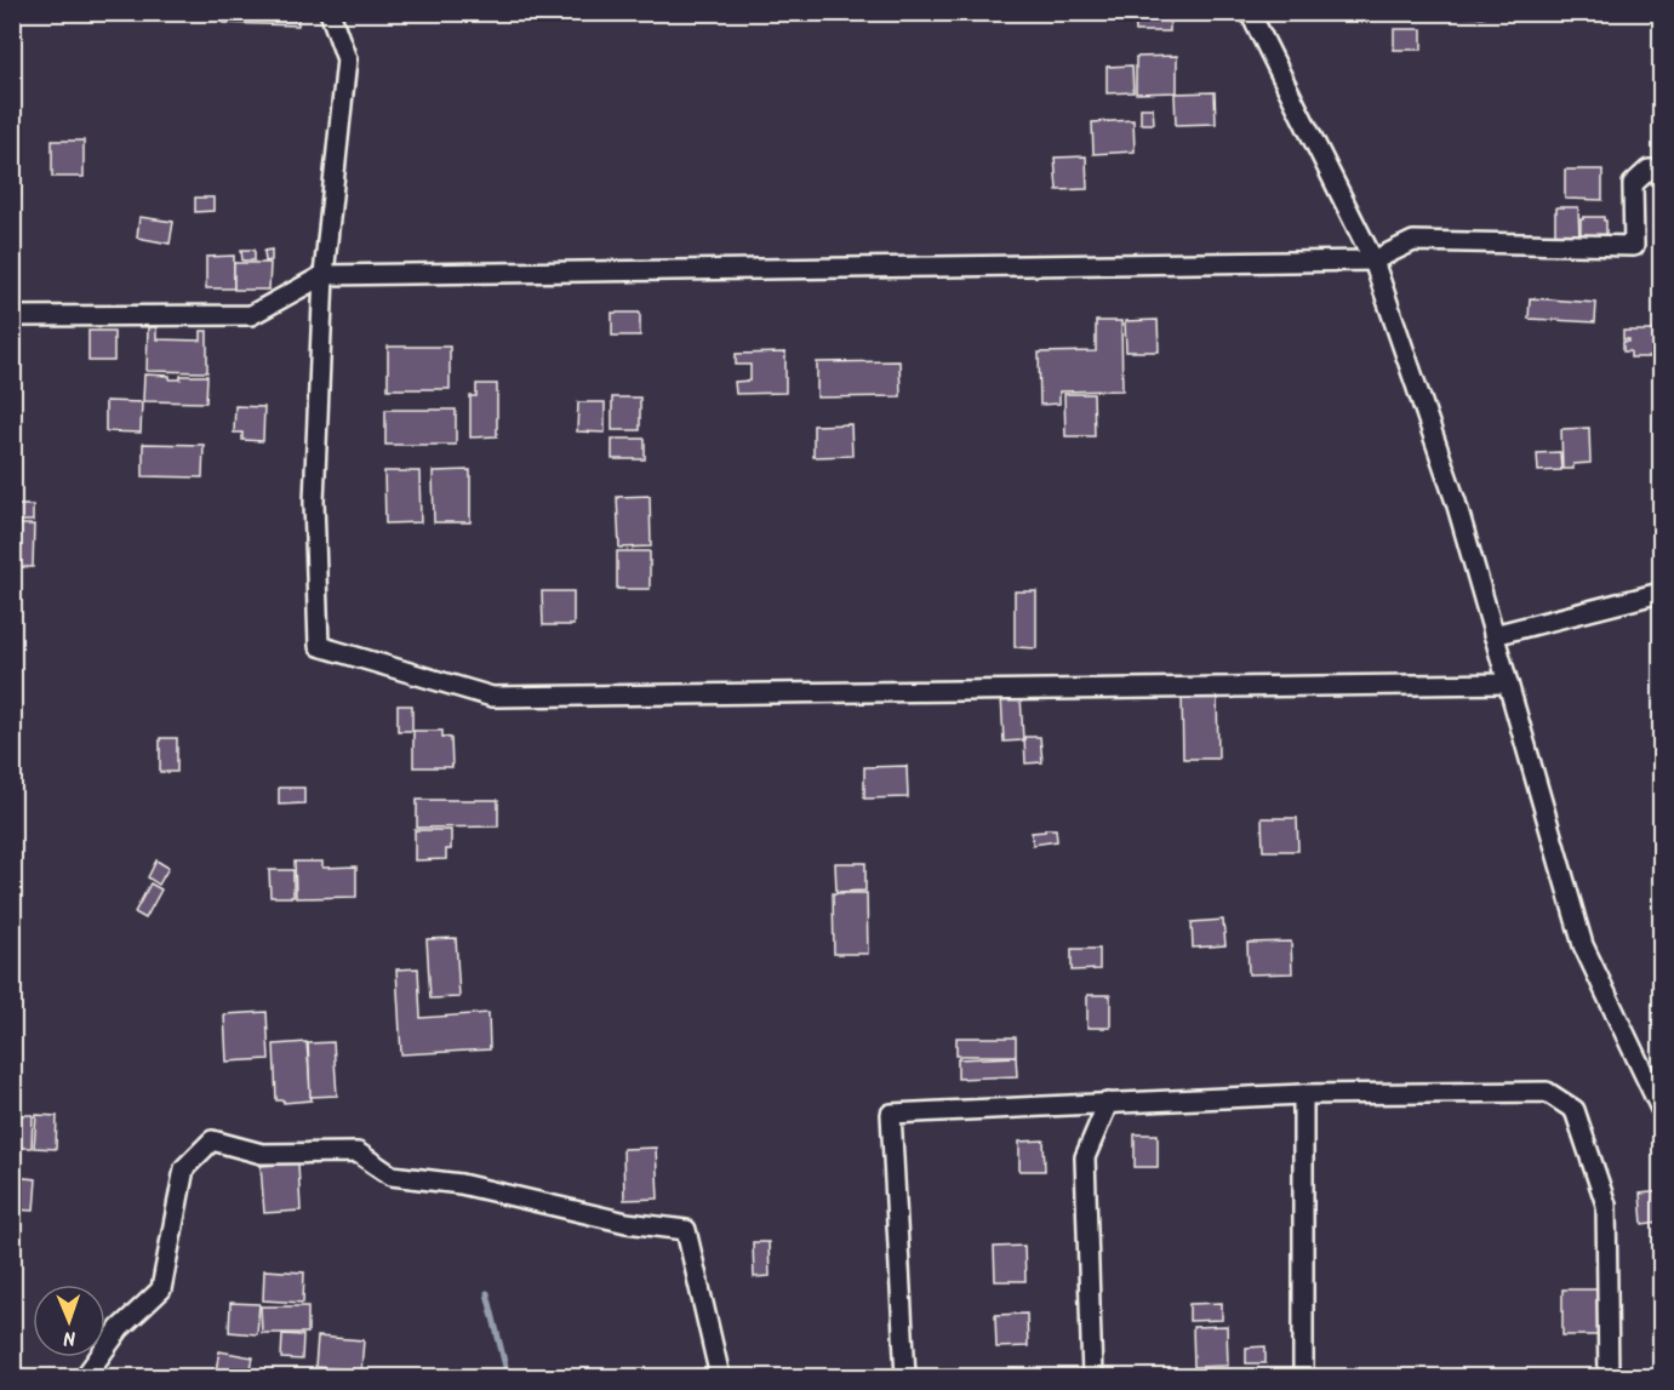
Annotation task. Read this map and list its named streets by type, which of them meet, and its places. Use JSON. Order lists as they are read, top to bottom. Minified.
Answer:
{"north":"bottom"}
